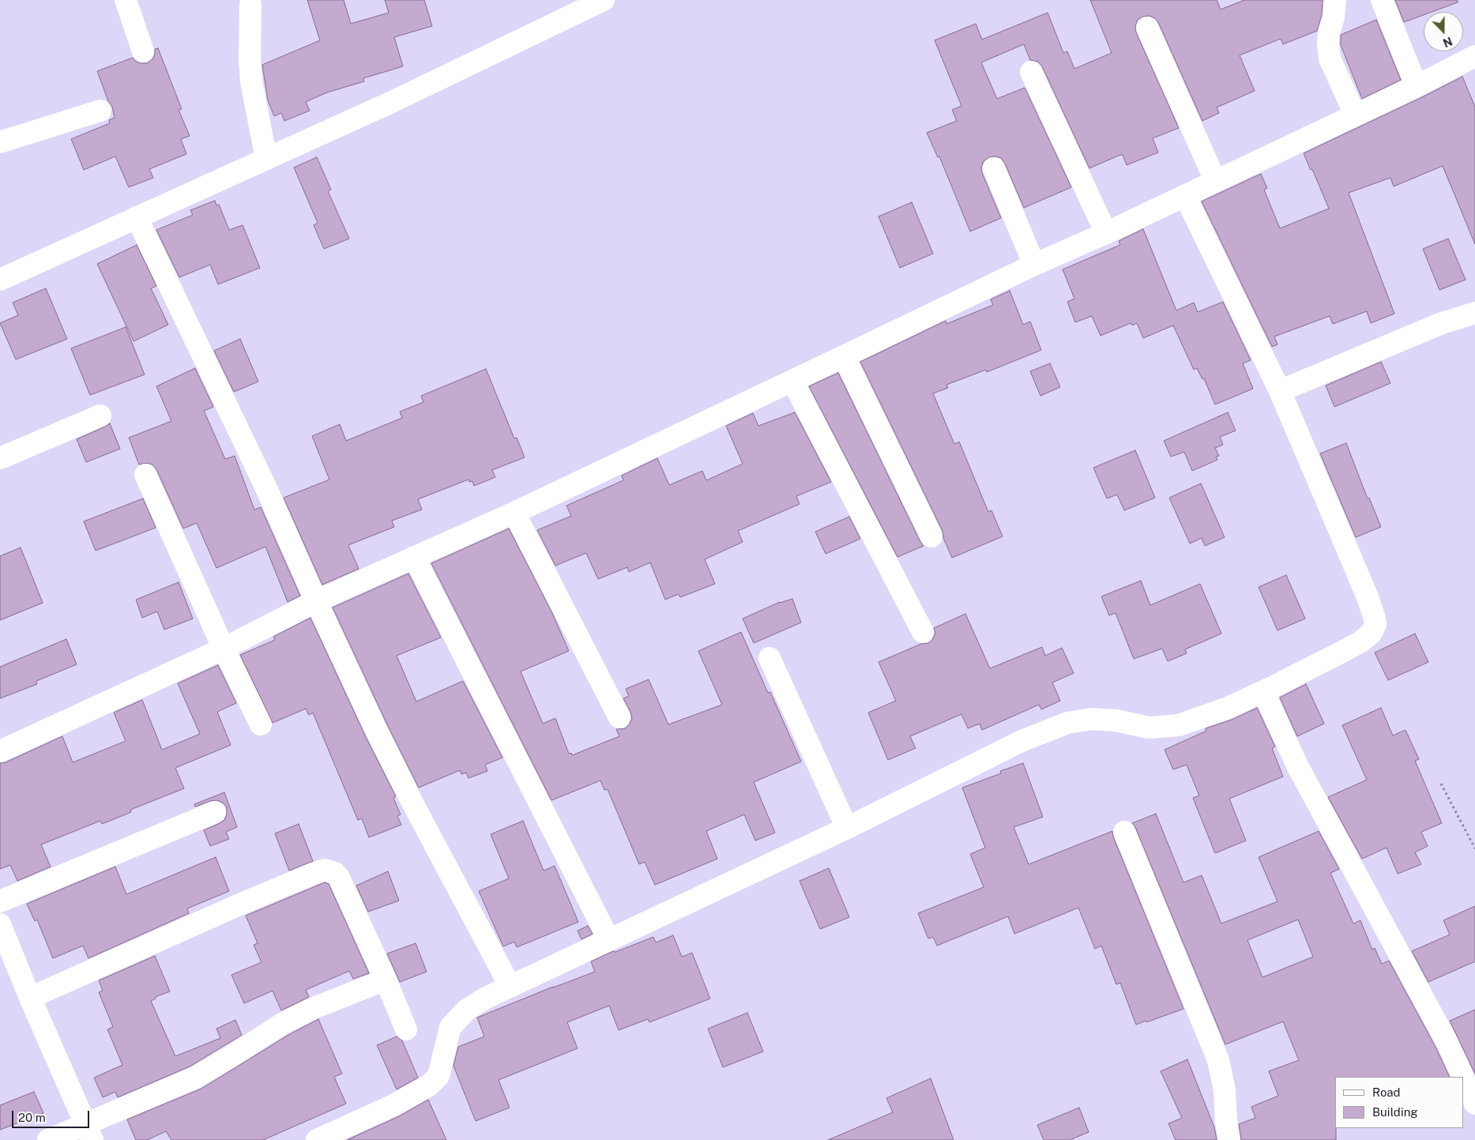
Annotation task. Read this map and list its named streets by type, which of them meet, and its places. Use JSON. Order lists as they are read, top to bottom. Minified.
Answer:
{"legend":["Road","Building"],"scale_bar":"20 m","north":"bottom"}
